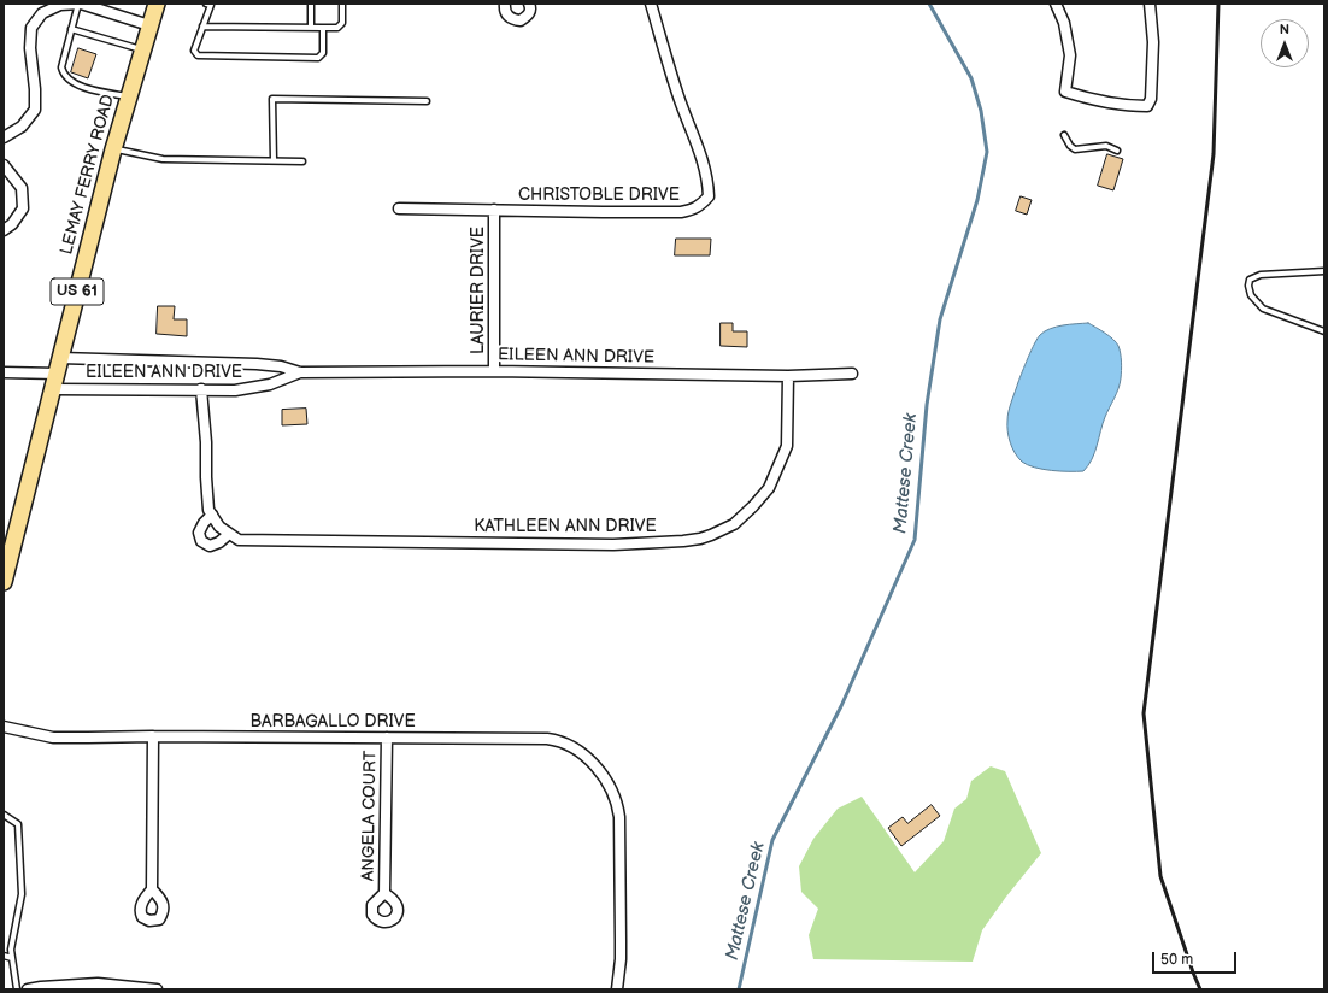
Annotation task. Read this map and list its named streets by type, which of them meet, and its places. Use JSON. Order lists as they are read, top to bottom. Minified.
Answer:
{"streets":{"main road":["LEMAY FERRY ROAD","US 61"],"street":["CHRISTOBLE DRIVE","LAURIER DRIVE","EILEEN ANN DRIVE","KATHLEEN ANN DRIVE","BARBAGALLO DRIVE","ANGELA COURT"]},"crossings":[["LEMAY FERRY ROAD","EILEEN ANN DRIVE"],["CHRISTOBLE DRIVE","LAURIER DRIVE"],["LAURIER DRIVE","EILEEN ANN DRIVE"],["EILEEN ANN DRIVE","KATHLEEN ANN DRIVE"],["BARBAGALLO DRIVE","ANGELA COURT"]],"water":["Mattese Creek"],"scale_bar":"50 m","north":"top"}
